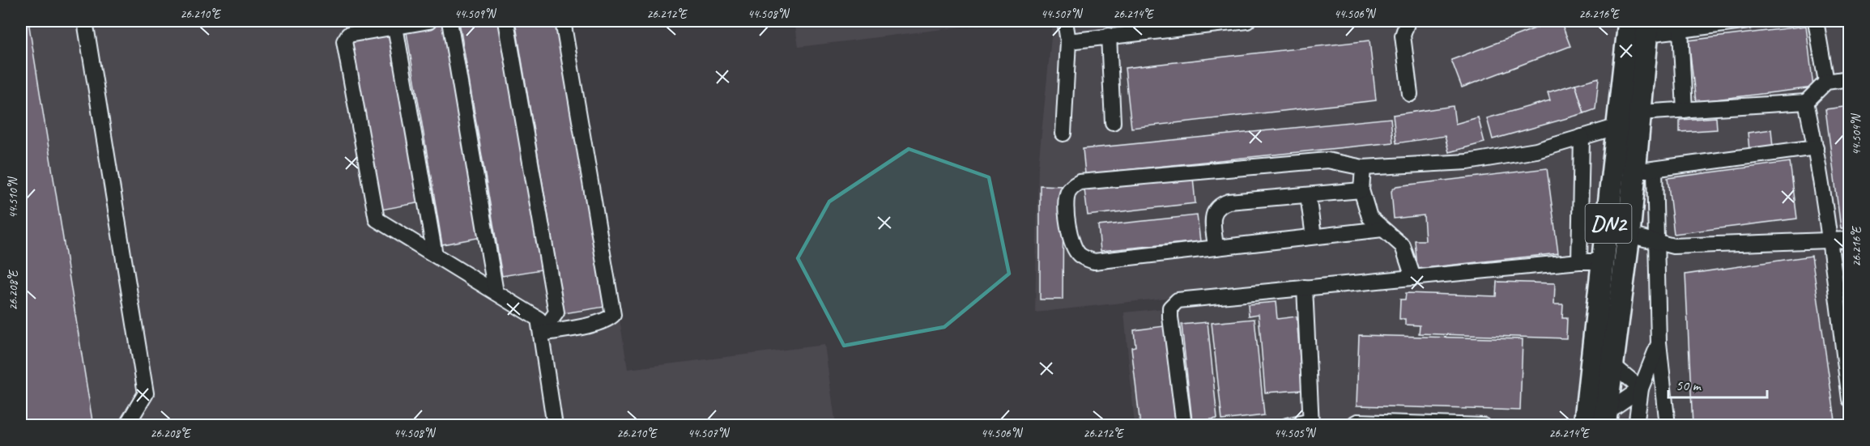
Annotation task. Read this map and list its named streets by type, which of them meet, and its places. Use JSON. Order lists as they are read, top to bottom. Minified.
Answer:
{"streets":{"highway":["DN2"]},"scale_bar":"50 m","coordinates":["26.210°E","44.509°N","26.212°E","44.508°N","44.507°N","26.214°E","44.506°N","26.216°E","44.504°N","44.510°N","26.208°E","44.505°N"]}
